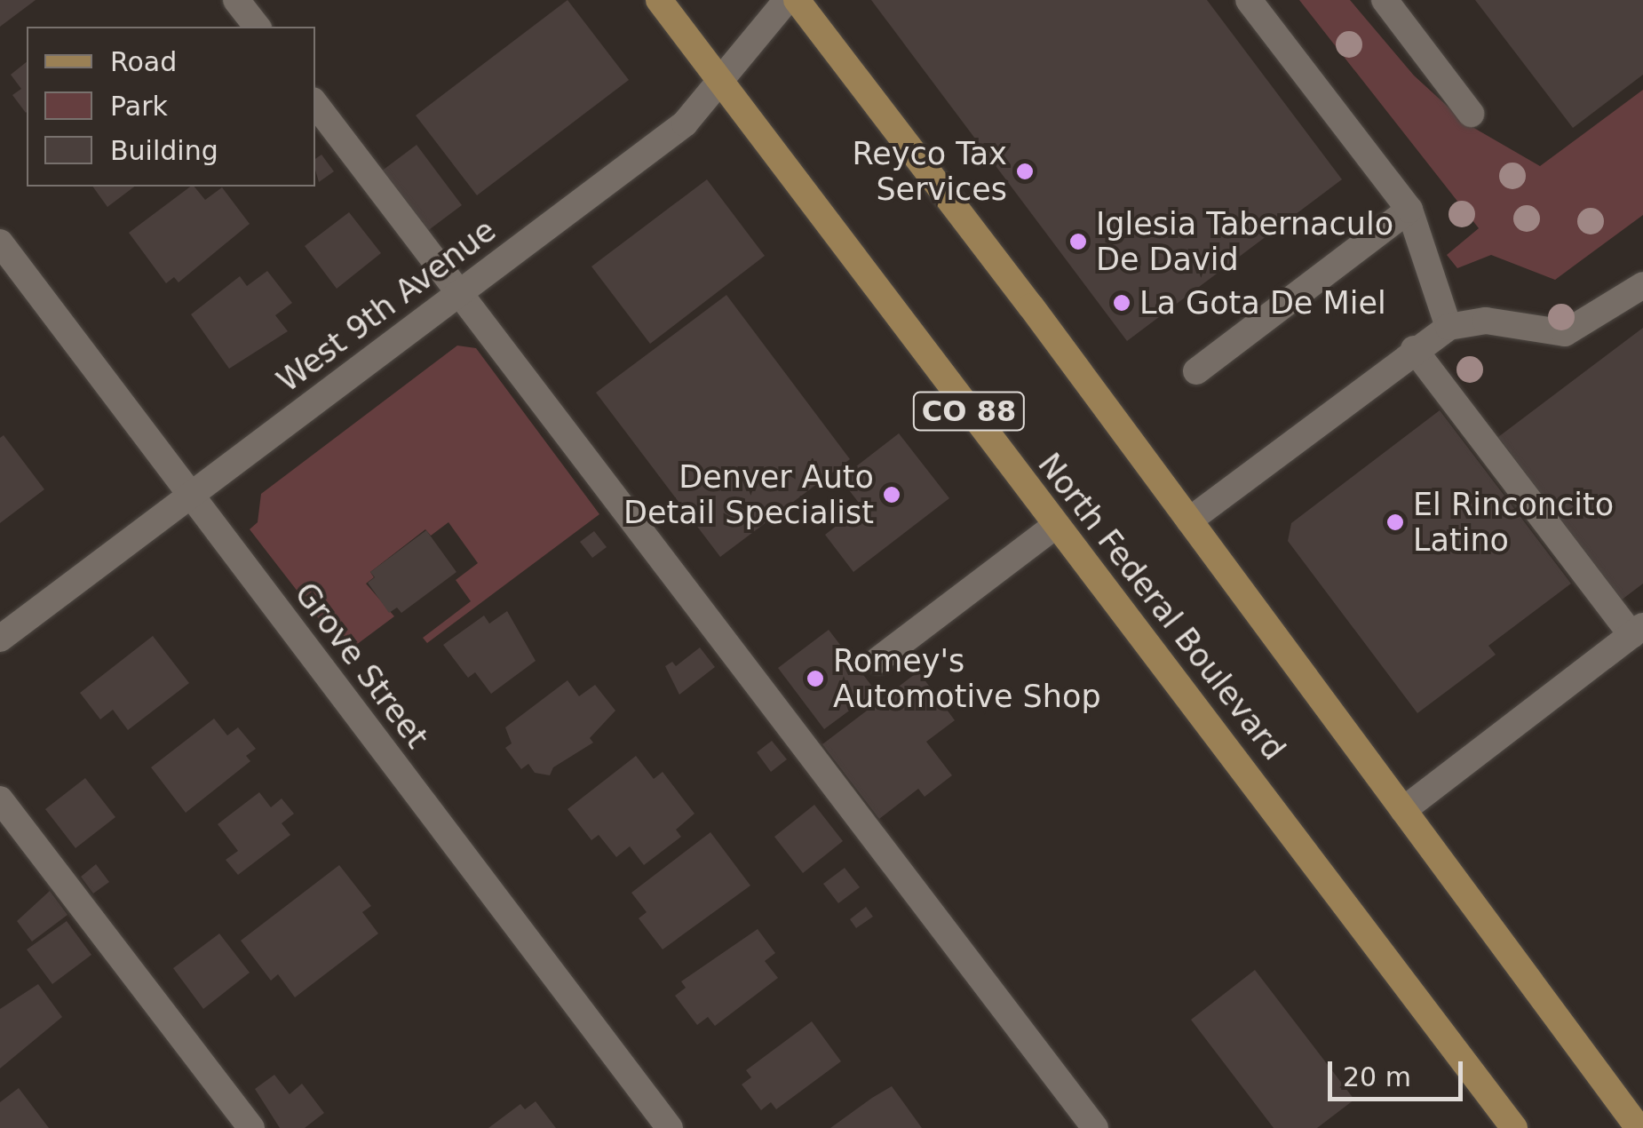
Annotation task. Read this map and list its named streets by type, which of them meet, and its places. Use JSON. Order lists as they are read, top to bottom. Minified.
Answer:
{"streets":{"main road":["CO 88","North Federal Boulevard"],"street":["West 9th Avenue","Grove Street"]},"crossings":[["West 9th Avenue","North Federal Boulevard"],["West 9th Avenue","Grove Street"]],"places":["Reyco Tax Services","Iglesia Tabernaculo De David","La Gota De Miel","Denver Auto Detail Specialist","El Rinconcito Latino","Romey's Automotive Shop"],"legend":["Road","Park","Building"],"scale_bar":"20 m"}
